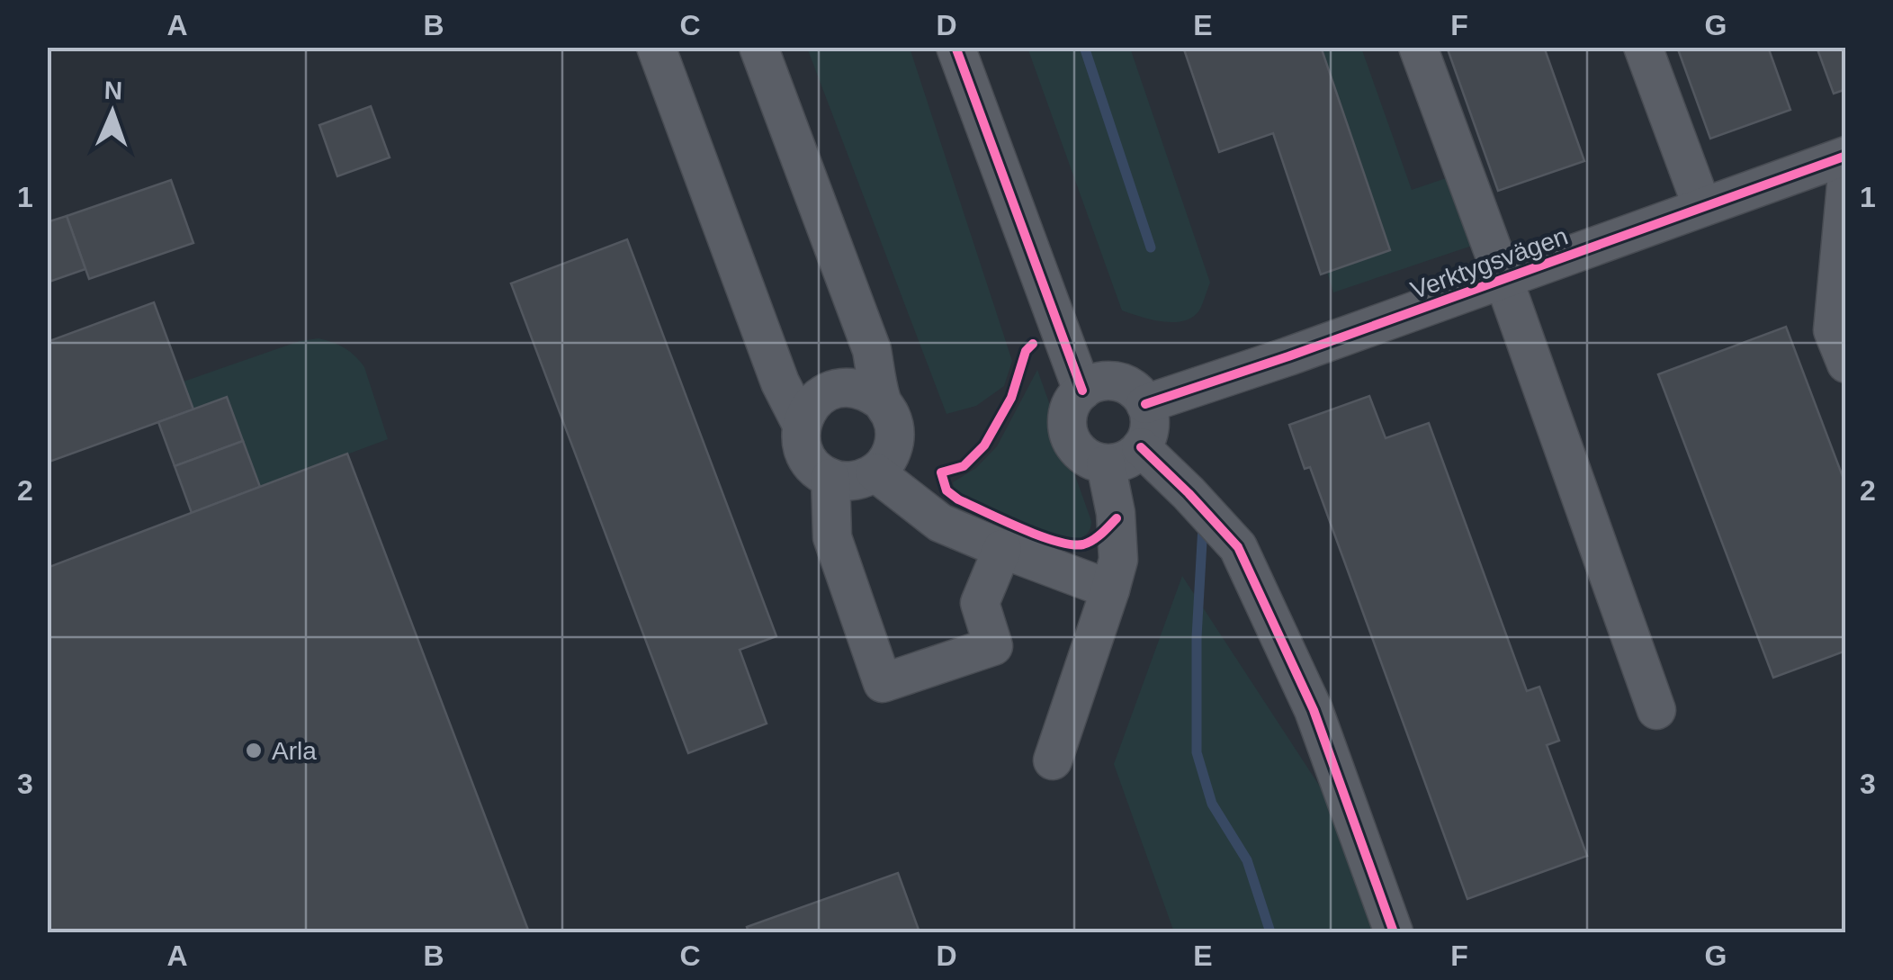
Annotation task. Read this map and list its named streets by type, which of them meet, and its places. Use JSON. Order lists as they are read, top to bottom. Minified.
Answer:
{"streets":{"street":["Verktygsvägen"]},"places":["Arla"],"north":"top","grid":{"columns":["A","B","C","D","E","F","G"],"rows":["1","2","3"]}}
